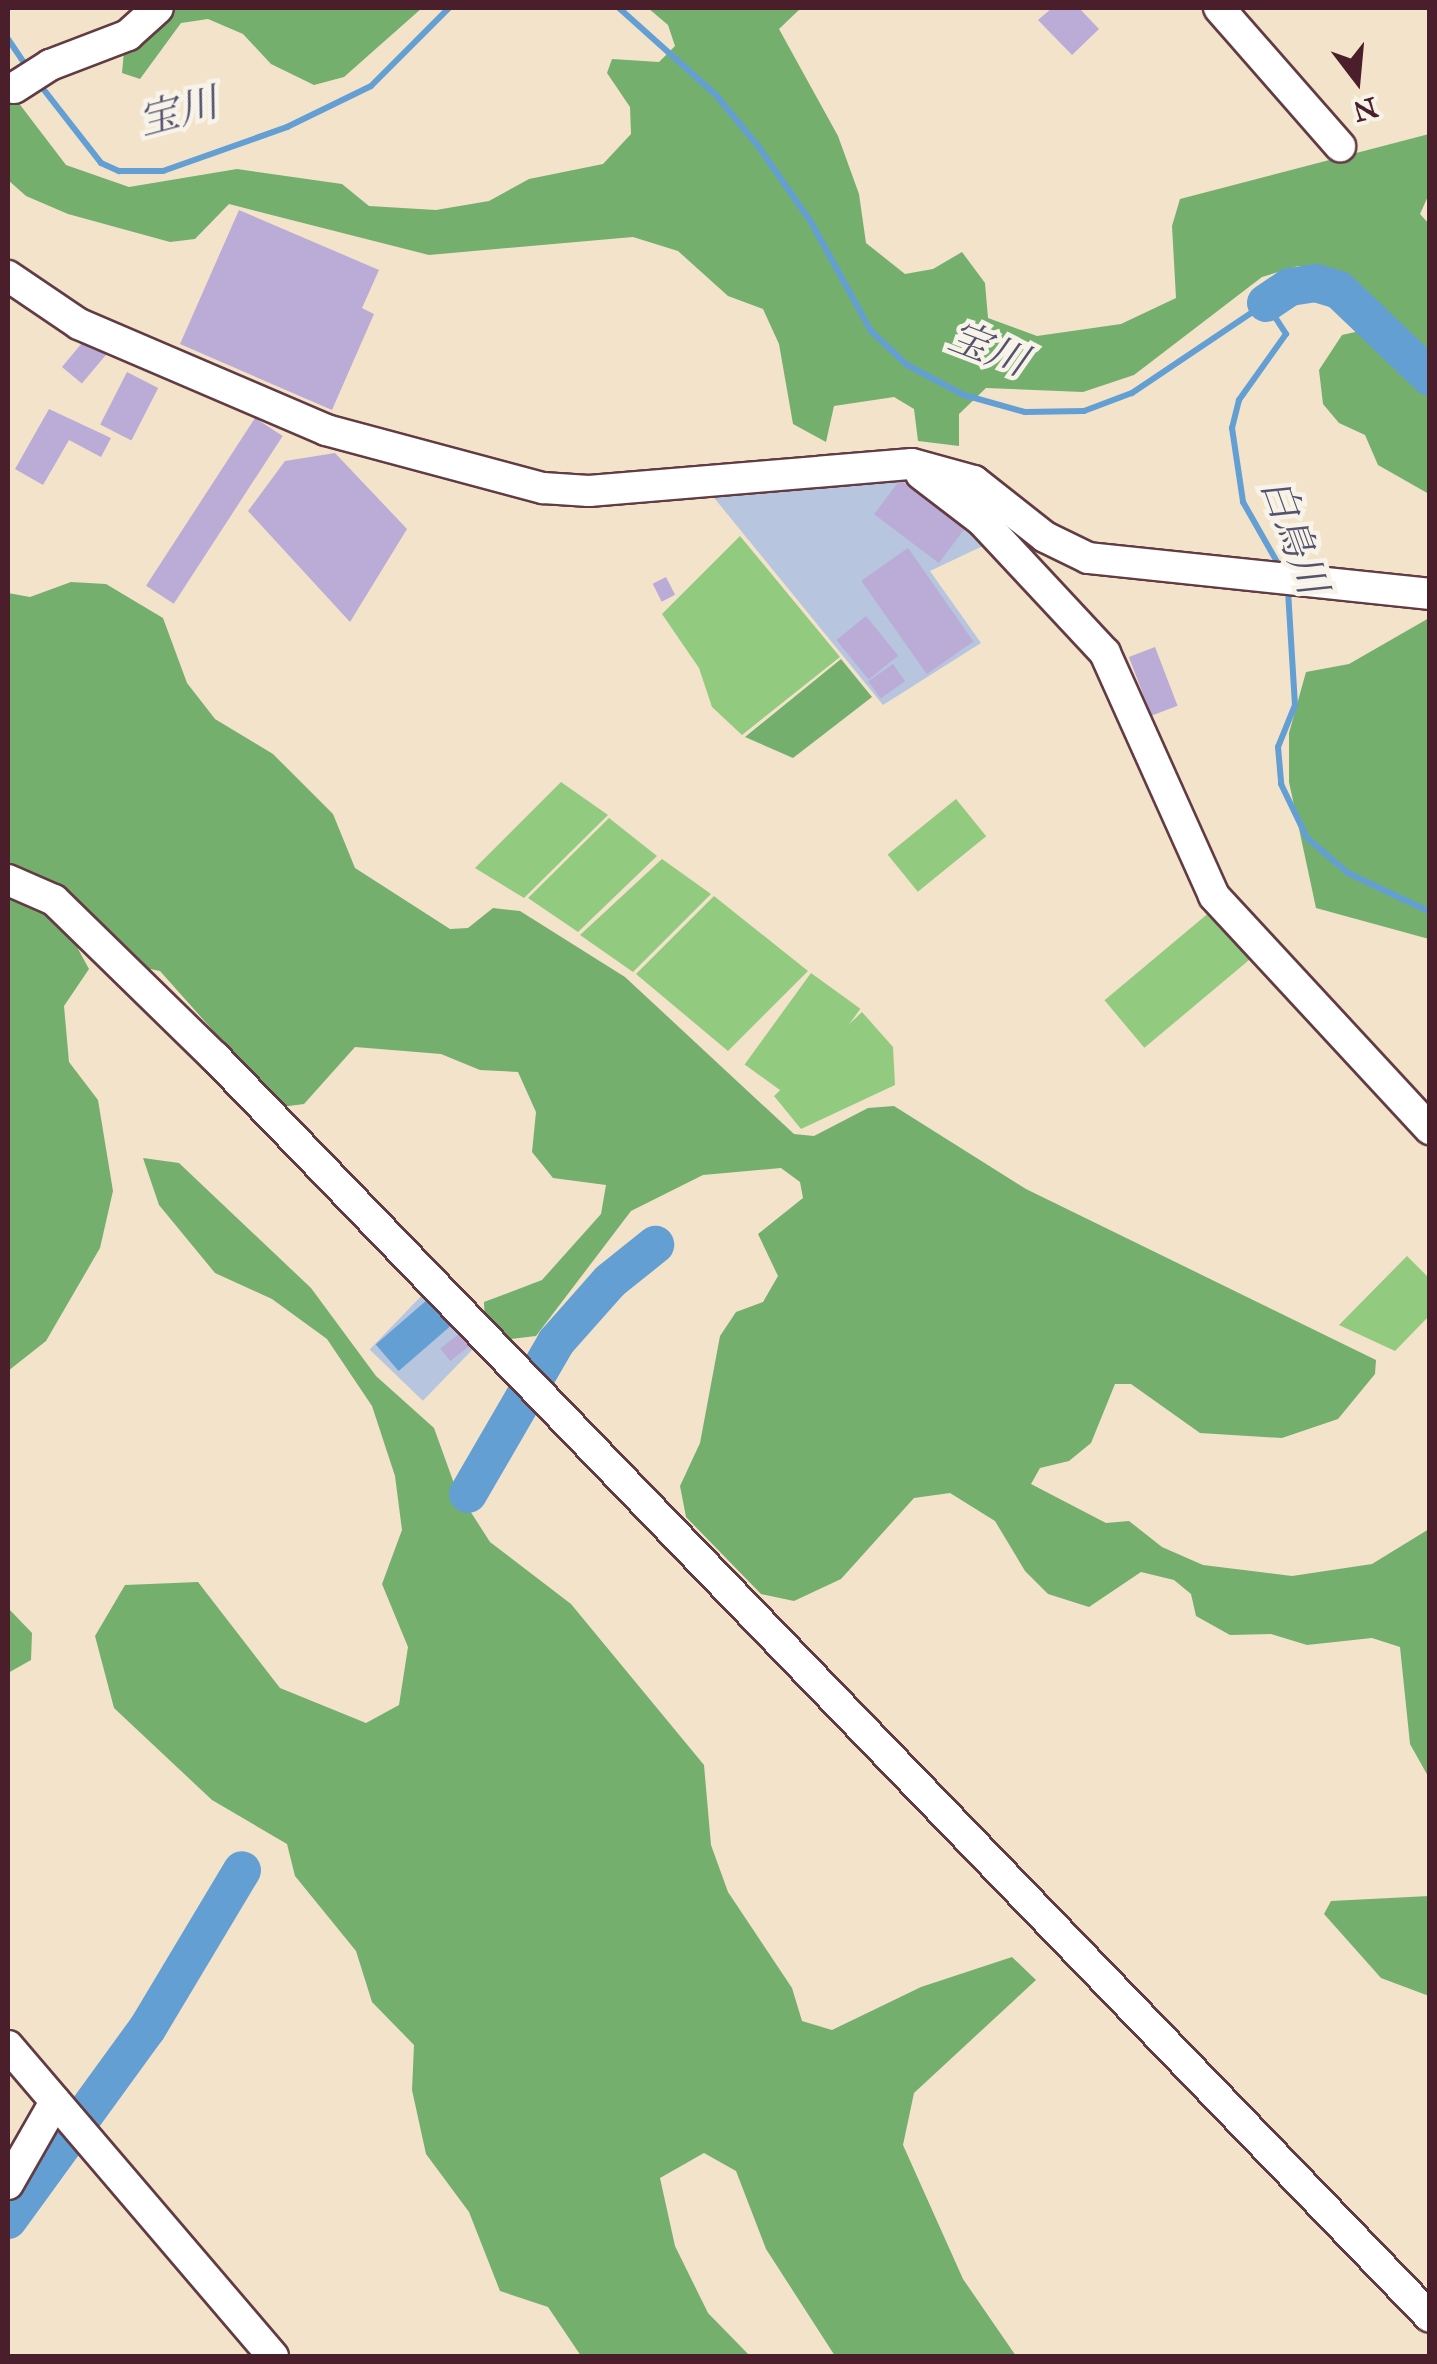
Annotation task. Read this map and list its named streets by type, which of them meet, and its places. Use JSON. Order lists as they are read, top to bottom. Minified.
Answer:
{"water":["宝川","白鳥川"],"north":"bottom"}
